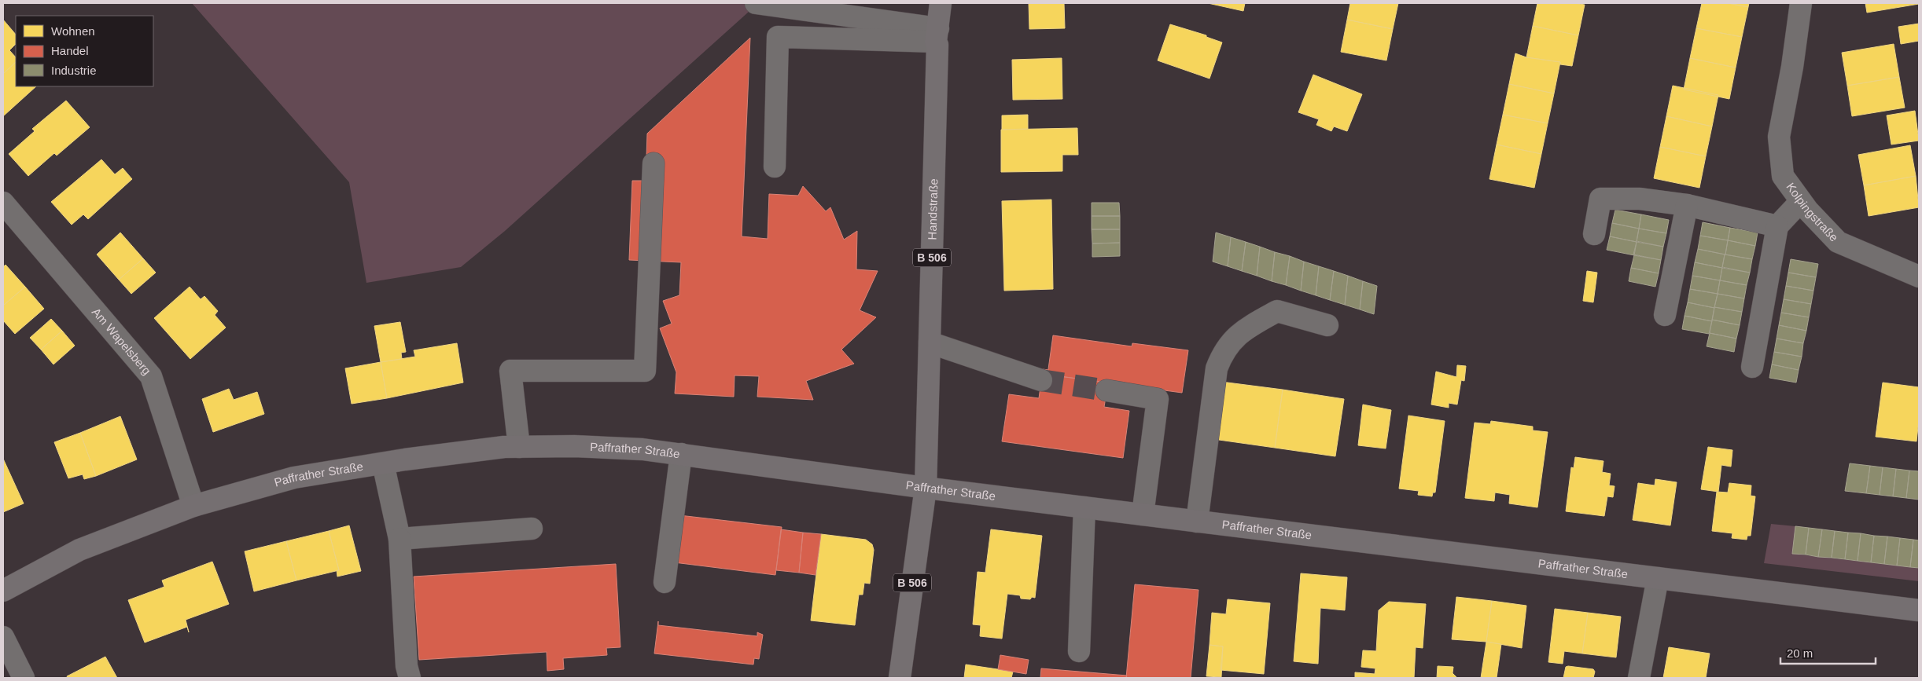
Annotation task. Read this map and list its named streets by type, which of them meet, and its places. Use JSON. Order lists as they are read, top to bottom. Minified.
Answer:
{"streets":{"main road":["Handstraße","B 506","Paffrather Straße"],"street":["Kolpingstraße","Am Wapelsberg"]},"crossings":[["Handstraße","B 506"],["Handstraße","Paffrather Straße"],["B 506","Paffrather Straße"],["Am Wapelsberg","Paffrather Straße"]],"legend":["Wohnen","Handel","Industrie"],"scale_bar":"20 m"}
